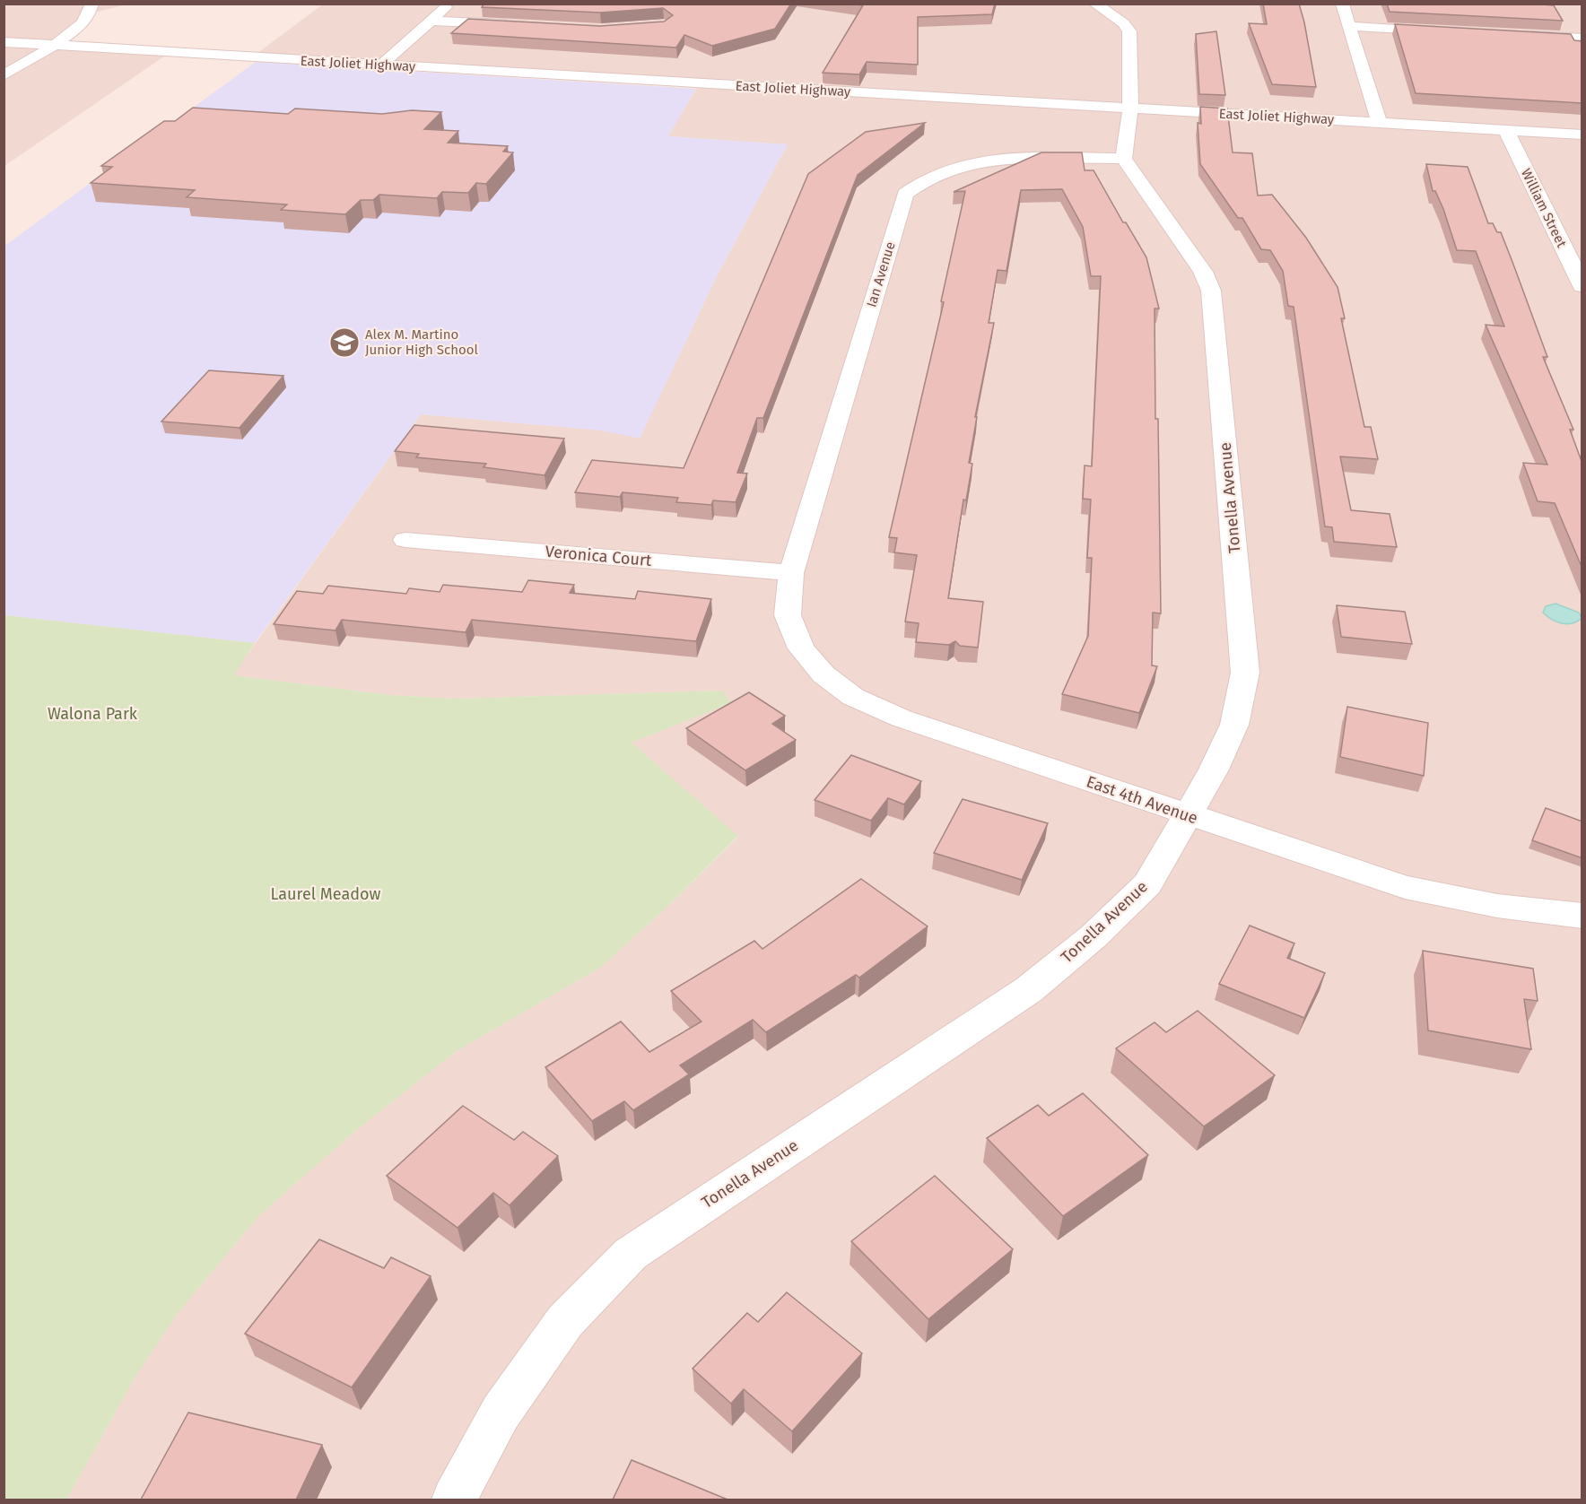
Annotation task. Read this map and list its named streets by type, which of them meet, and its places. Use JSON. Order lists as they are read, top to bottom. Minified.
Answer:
{"streets":{"street":["East Joliet Highway","William Street","Ian Avenue","Tonella Avenue","Veronica Court","East 4th Avenue"]},"crossings":[["East Joliet Highway","William Street"],["Ian Avenue","Tonella Avenue"],["Ian Avenue","Veronica Court"],["Ian Avenue","East 4th Avenue"],["Tonella Avenue","East 4th Avenue"],["Veronica Court","East 4th Avenue"]],"parks":["Walona Park","Laurel Meadow"],"places":{"school or university":["Alex M. Martino Junior High School"]}}
